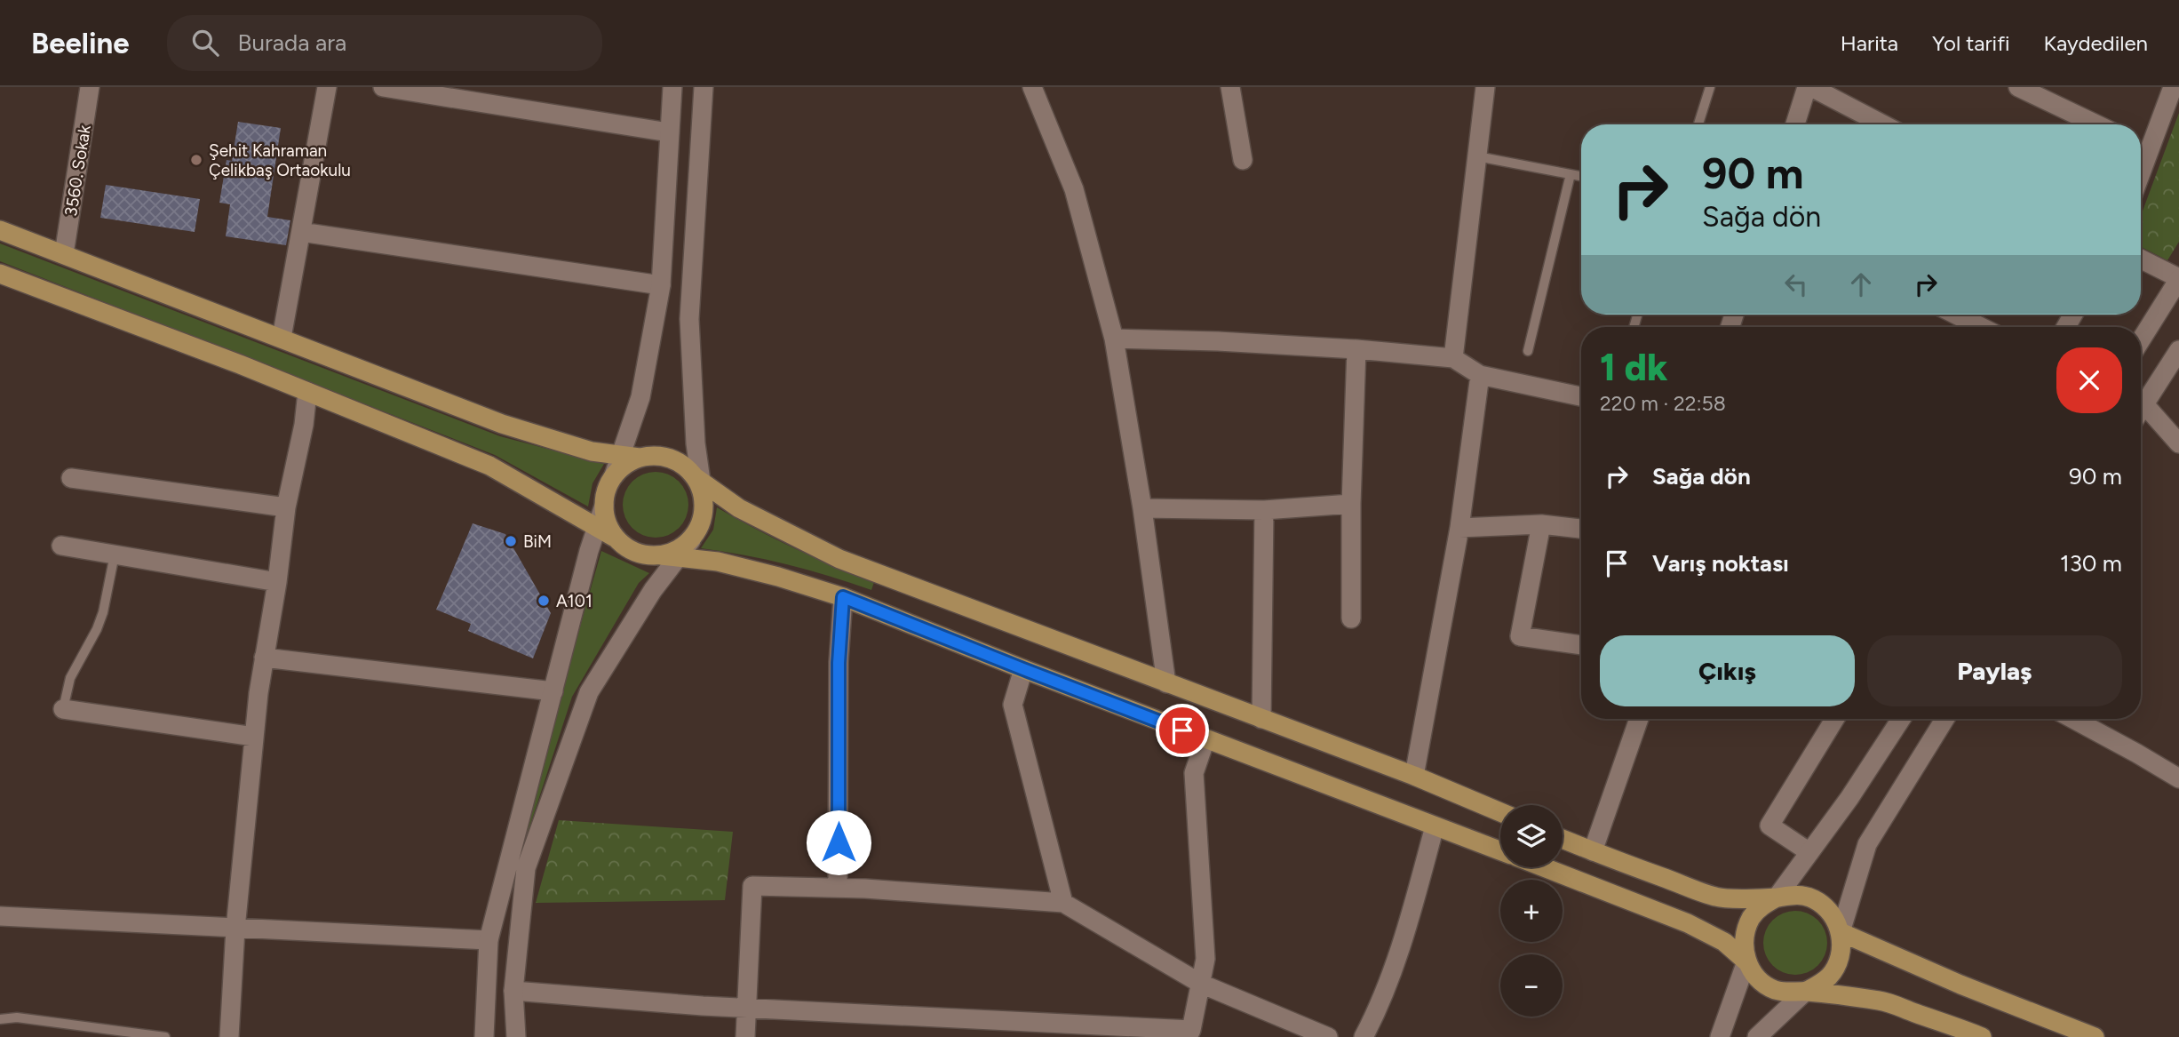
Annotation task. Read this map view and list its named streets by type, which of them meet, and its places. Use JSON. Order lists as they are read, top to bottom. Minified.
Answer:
{"streets":{"street":["3560. Sokak"]},"places":["Şehit Kahraman Çelikbaş Ortaokulu","BiM","A101"],"page":{"header":"Beeline","search":"Burada ara","nav":["Harita","Yol tarifi","Kaydedilen"],"turn":["90 m","Sağa dön"],"heading":["1 dk","220 m · 22:58"],"list":[{"name":"Sağa dön","value":"90 m"},{"name":"Varış noktası","value":"130 m"}],"buttons":["Çıkış","Paylaş"],"map_buttons":["+","−"]}}
